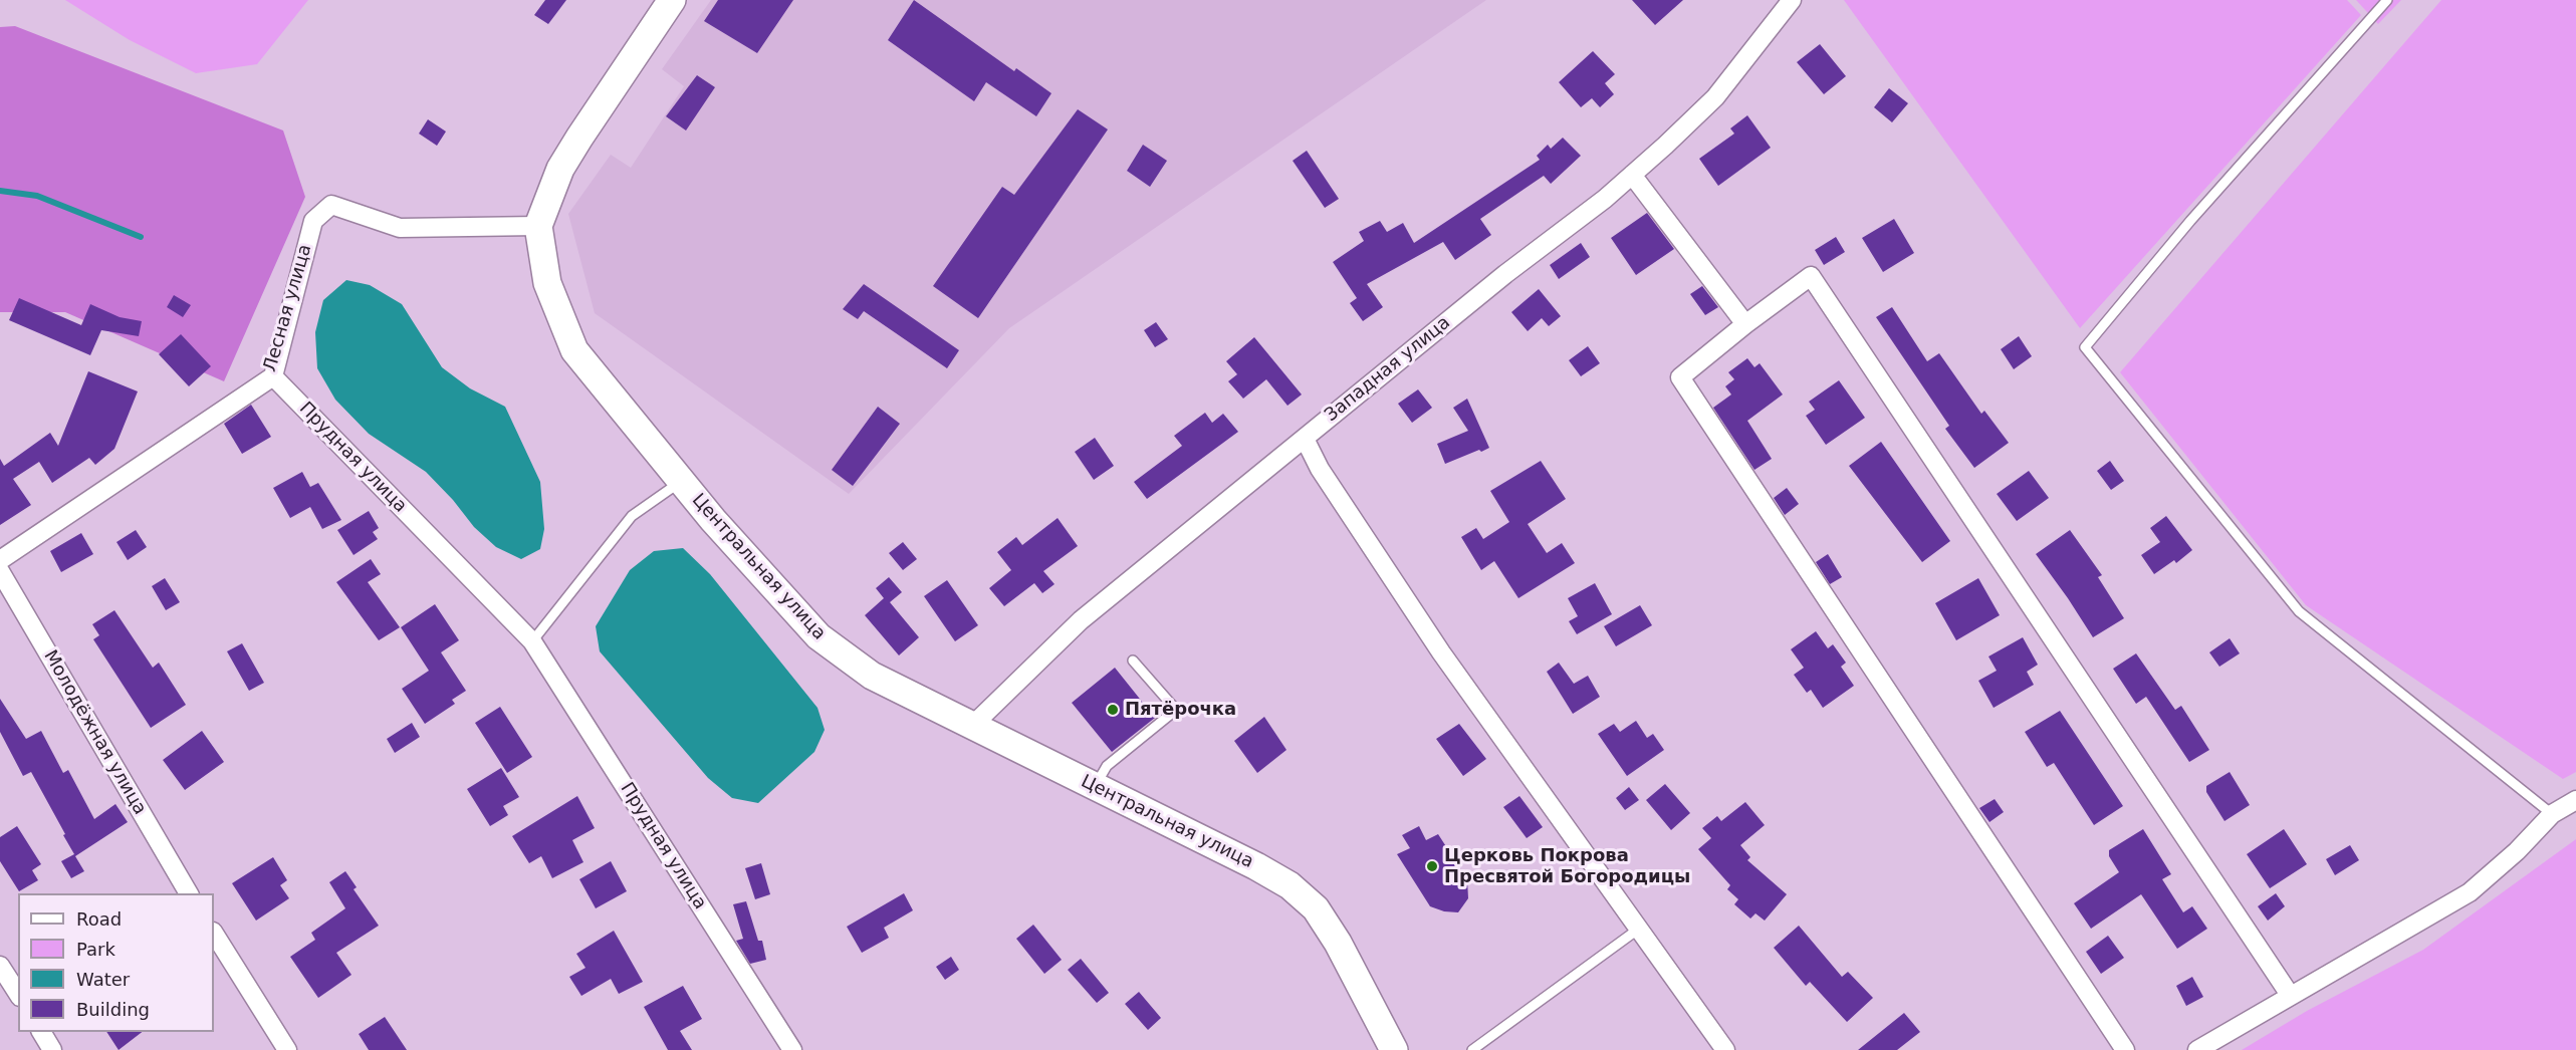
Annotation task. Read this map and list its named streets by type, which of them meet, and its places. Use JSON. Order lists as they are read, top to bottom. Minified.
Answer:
{"streets":{"street":["Лесная улица","Западная улица","Прудная улица","Центральная улица","Молодёжная улица"]},"crossings":[["Лесная улица","Прудная улица"],["Лесная улица","Центральная улица"],["Западная улица","Центральная улица"]],"places":["Пятёрочка","Церковь Покрова Пресвятой Богородицы"],"legend":["Road","Park","Water","Building"]}
